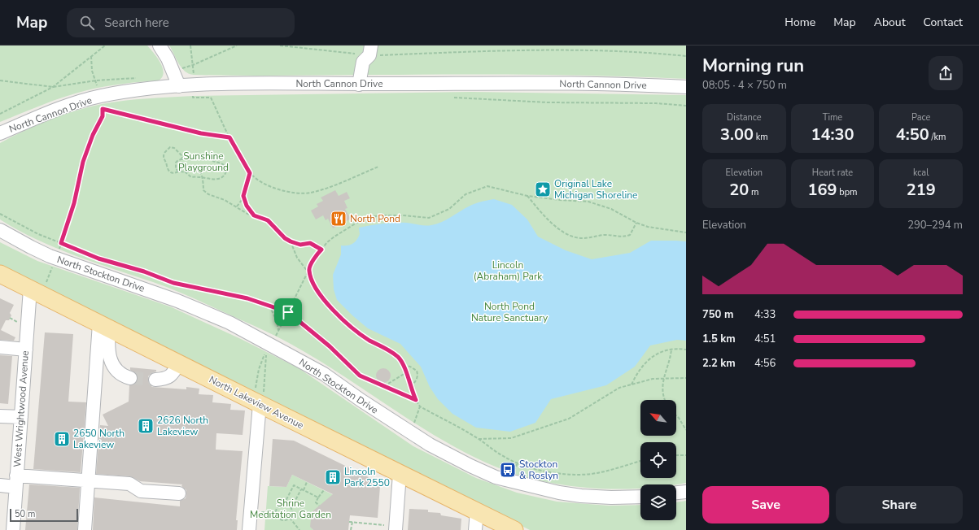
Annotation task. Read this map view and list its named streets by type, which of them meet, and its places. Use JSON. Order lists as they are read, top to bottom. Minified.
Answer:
{"streets":{"main road":["North Lakeview Avenue"],"street":["North Cannon Drive","North Stockton Drive","West Wrightwood Avenue"]},"crossings":[["North Lakeview Avenue","West Wrightwood Avenue"]],"parks":["Sunshine Playground","Lincoln (Abraham) Park","North Pond Nature Sanctuary","Shrine Meditation Garden"],"places":{"place":["Original Lake Michigan Shoreline"],"restaurant":["North Pond"],"building":["2626 North Lakeview","2650 North Lakeview","Lincoln Park 2550"],"bus stop":["Stockton & Roslyn"]},"scale_bar":"50 m","north":"top left","page":{"header":"Map","search":"Search here","nav":["Home","Map","About","Contact"],"heading":["Morning run","08:05 · 4 × 750 m"],"stats":[["Distance","3.00 km"],["Time","14:30"],["Pace","4:50 /km"],["Elevation","20 m"],["Heart rate","169 bpm"],["kcal","219"]],"chart":["Elevation","290–294 m"],"list":[{"name":"750 m","note":"4:33"},{"name":"1.5 km","note":"4:51"},{"name":"2.2 km","note":"4:56"}],"buttons":["Save","Share"],"scale":"50 m"}}
